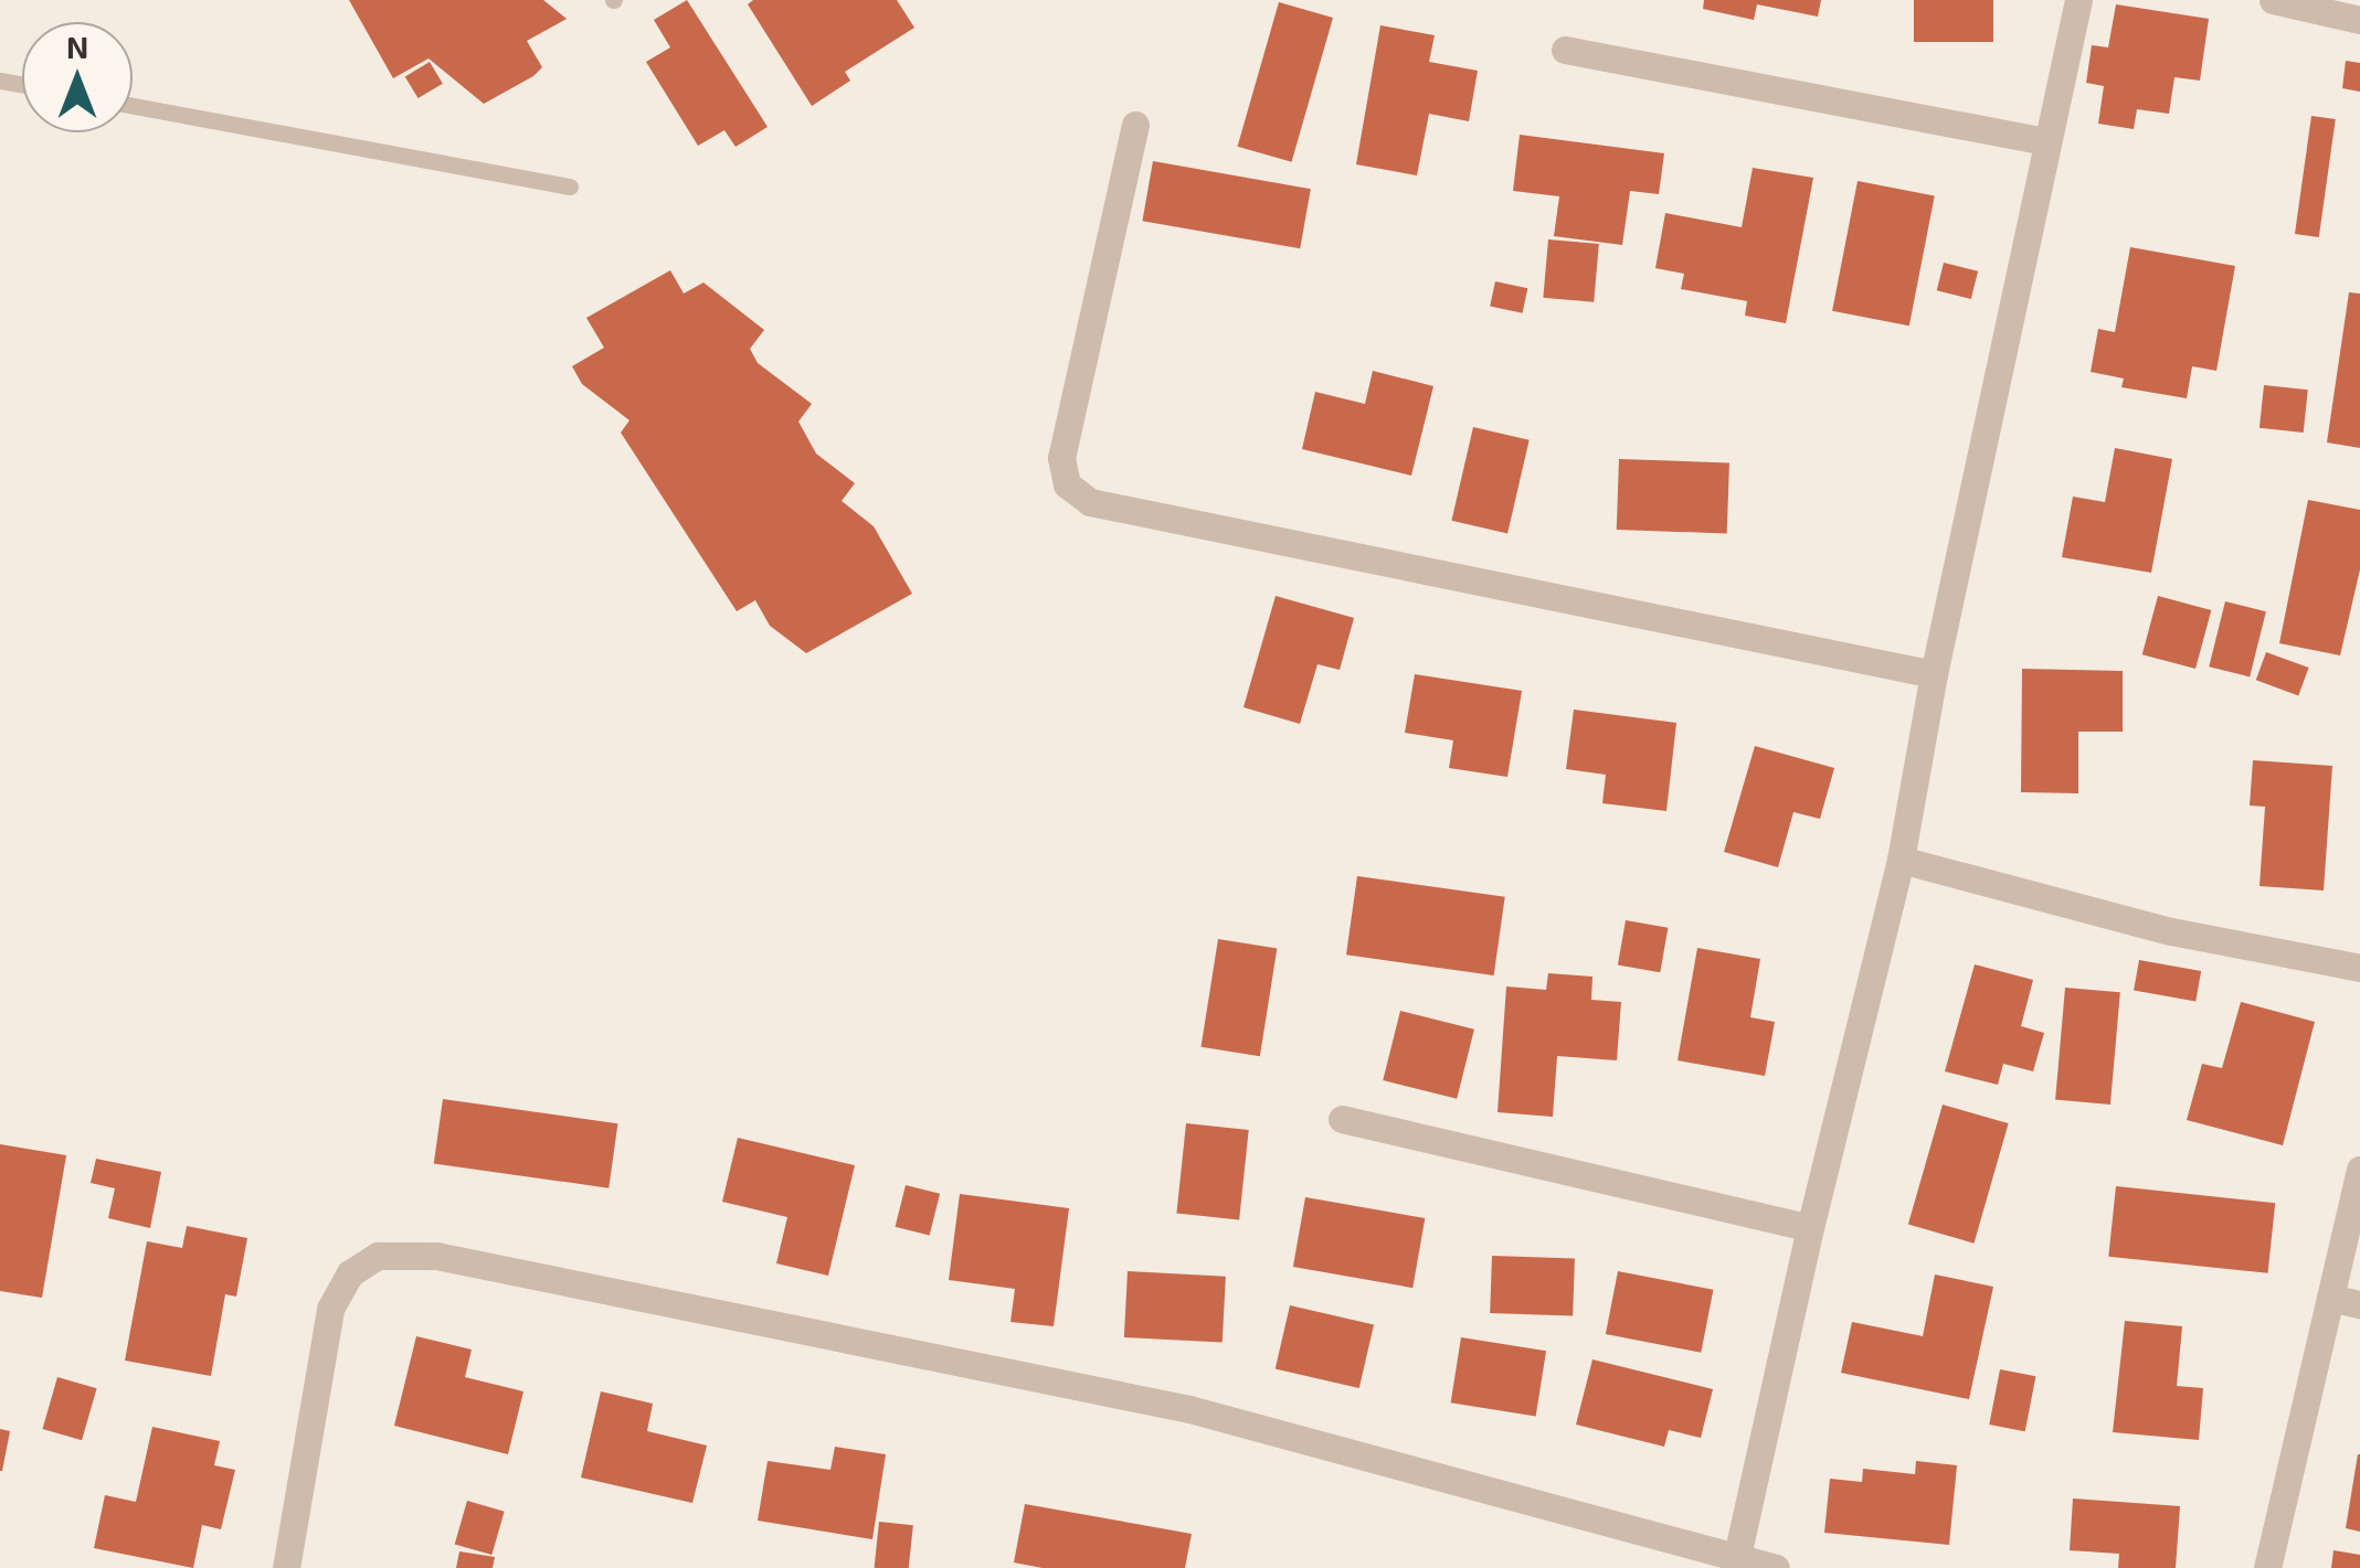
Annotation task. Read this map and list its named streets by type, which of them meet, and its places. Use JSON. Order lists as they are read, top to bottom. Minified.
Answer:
{"north":"top"}
